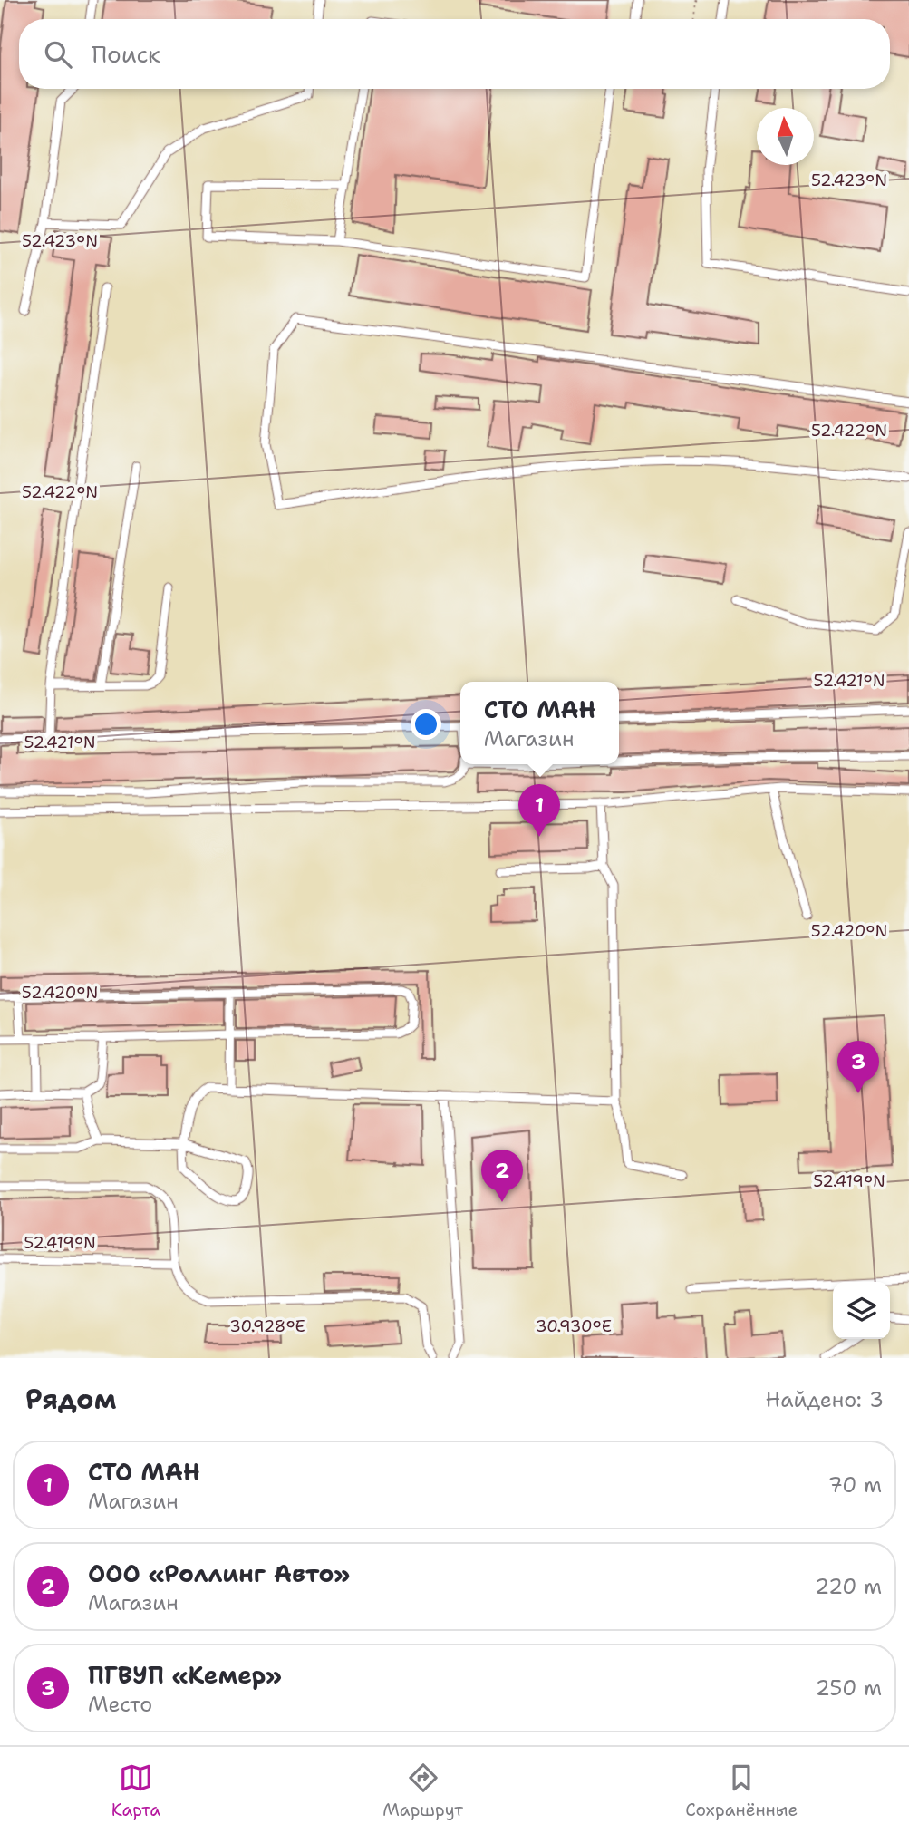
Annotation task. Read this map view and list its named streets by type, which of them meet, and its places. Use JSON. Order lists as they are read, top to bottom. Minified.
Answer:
{"north":"top","page":{"search":"Поиск","popup":["СТО МАН","Магазин"],"pins":["1","3","2"],"heading":["Рядом","Найдено: 3"],"list":[{"mark":"1","name":"СТО МАН","note":"Магазин","value":"70 m"},{"mark":"2","name":"ООО «Роллинг Авто»","note":"Магазин","value":"220 m"},{"mark":"3","name":"ПГВУП «Кемер»","note":"Место","value":"250 m"}],"nav":["Карта","Маршрут","Сохранённые"]},"coordinates":["52.423°N","52.422°N","52.421°N","52.420°N","52.419°N","30.928°E","30.930°E"]}
